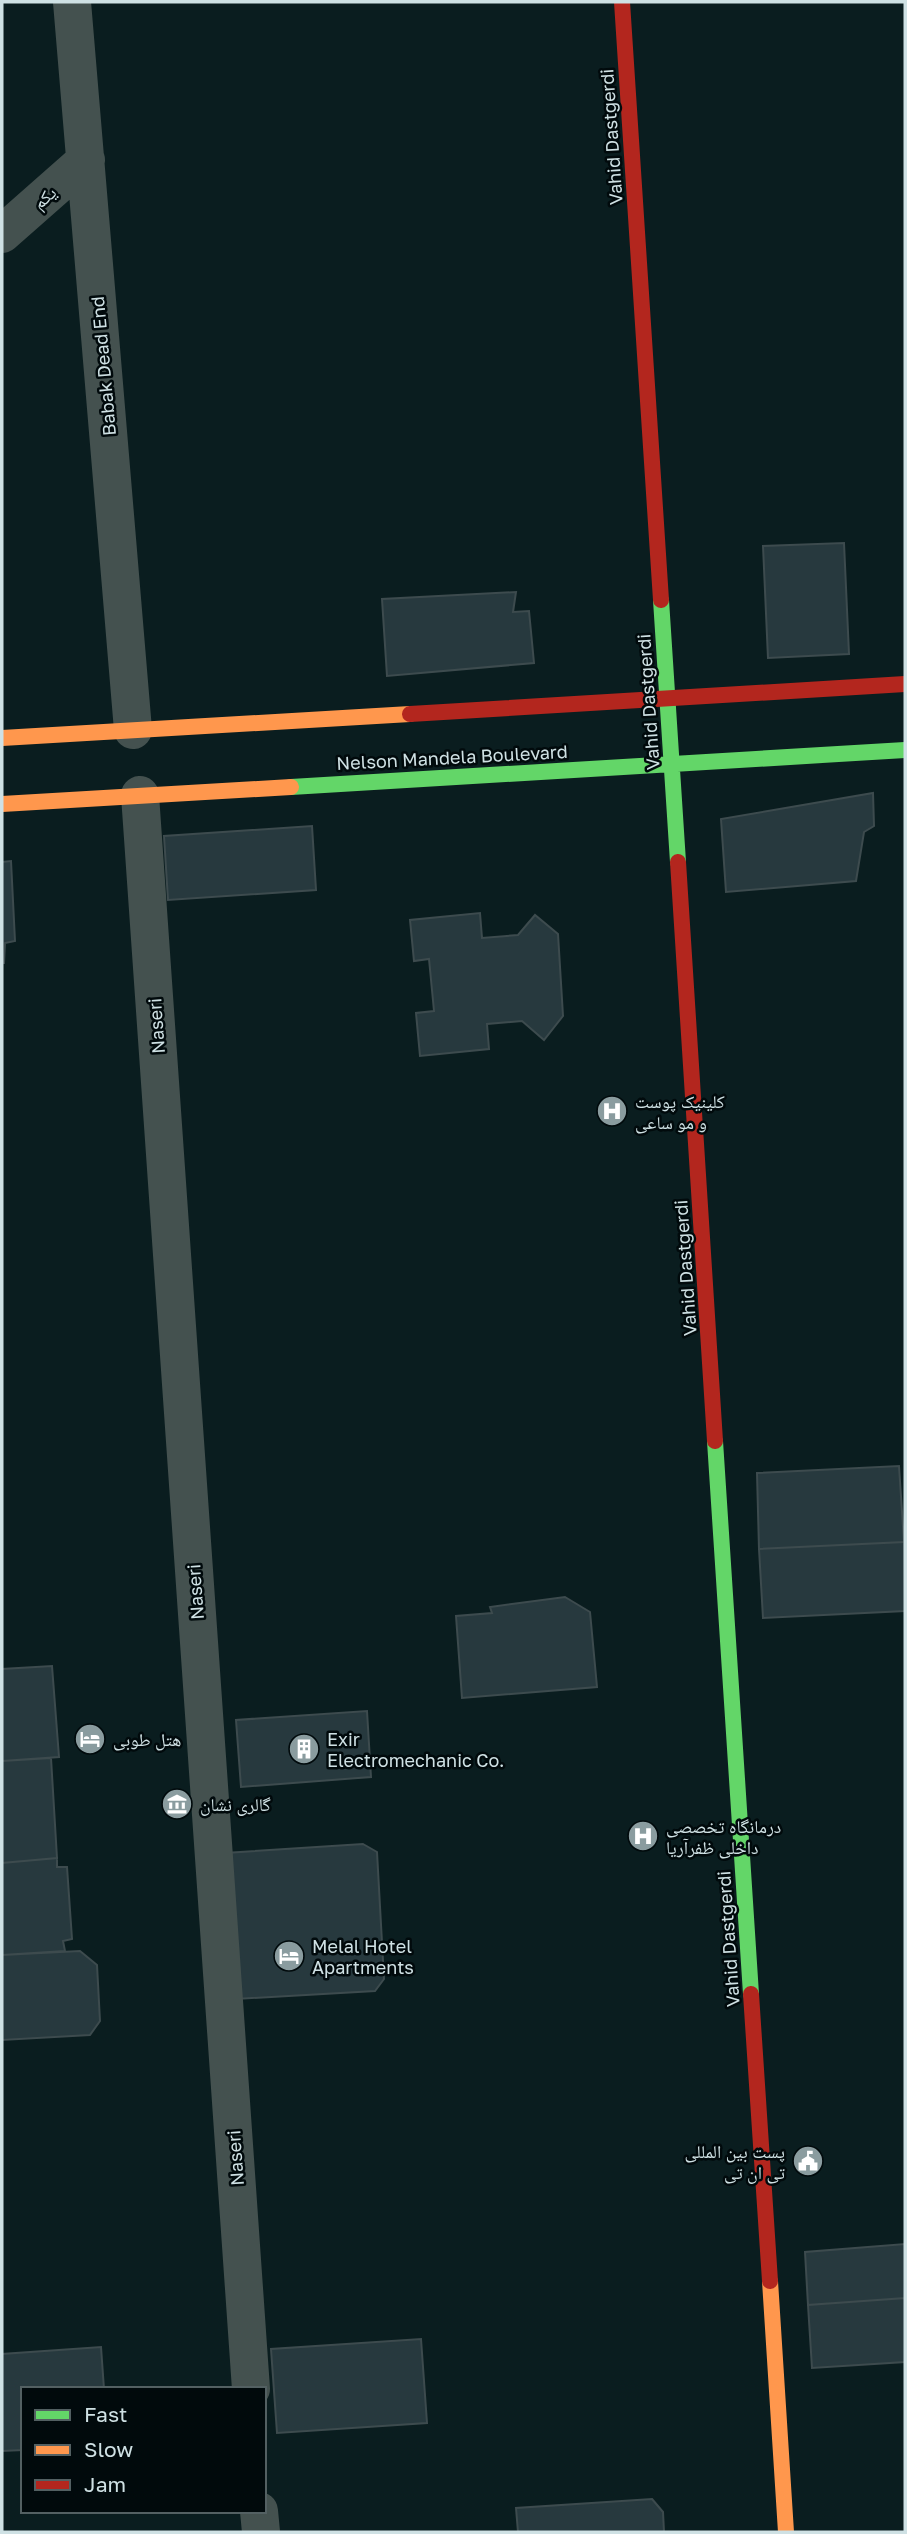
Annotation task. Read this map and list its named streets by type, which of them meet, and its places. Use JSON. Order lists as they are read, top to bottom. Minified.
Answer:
{"streets":{"main road":["Vahid Dastgerdi","Nelson Mandela Boulevard"],"street":["یکم","Babak Dead End","Naseri"]},"crossings":[["Vahid Dastgerdi","Nelson Mandela Boulevard"],["یکم","Babak Dead End"],["Nelson Mandela Boulevard","Naseri"]],"places":{"hospital":["کلینیک پوست و مو ساعی","درمانگاه تخصصی داخلی ظفرآریا"],"hotel":["هتل طوبی","Melal Hotel Apartments"],"building":["Exir Electromechanic Co."],"museum":["گالری نشان"],"public building":["پست بین المللی تی ان تی"]},"legend":["Fast","Slow","Jam"]}
